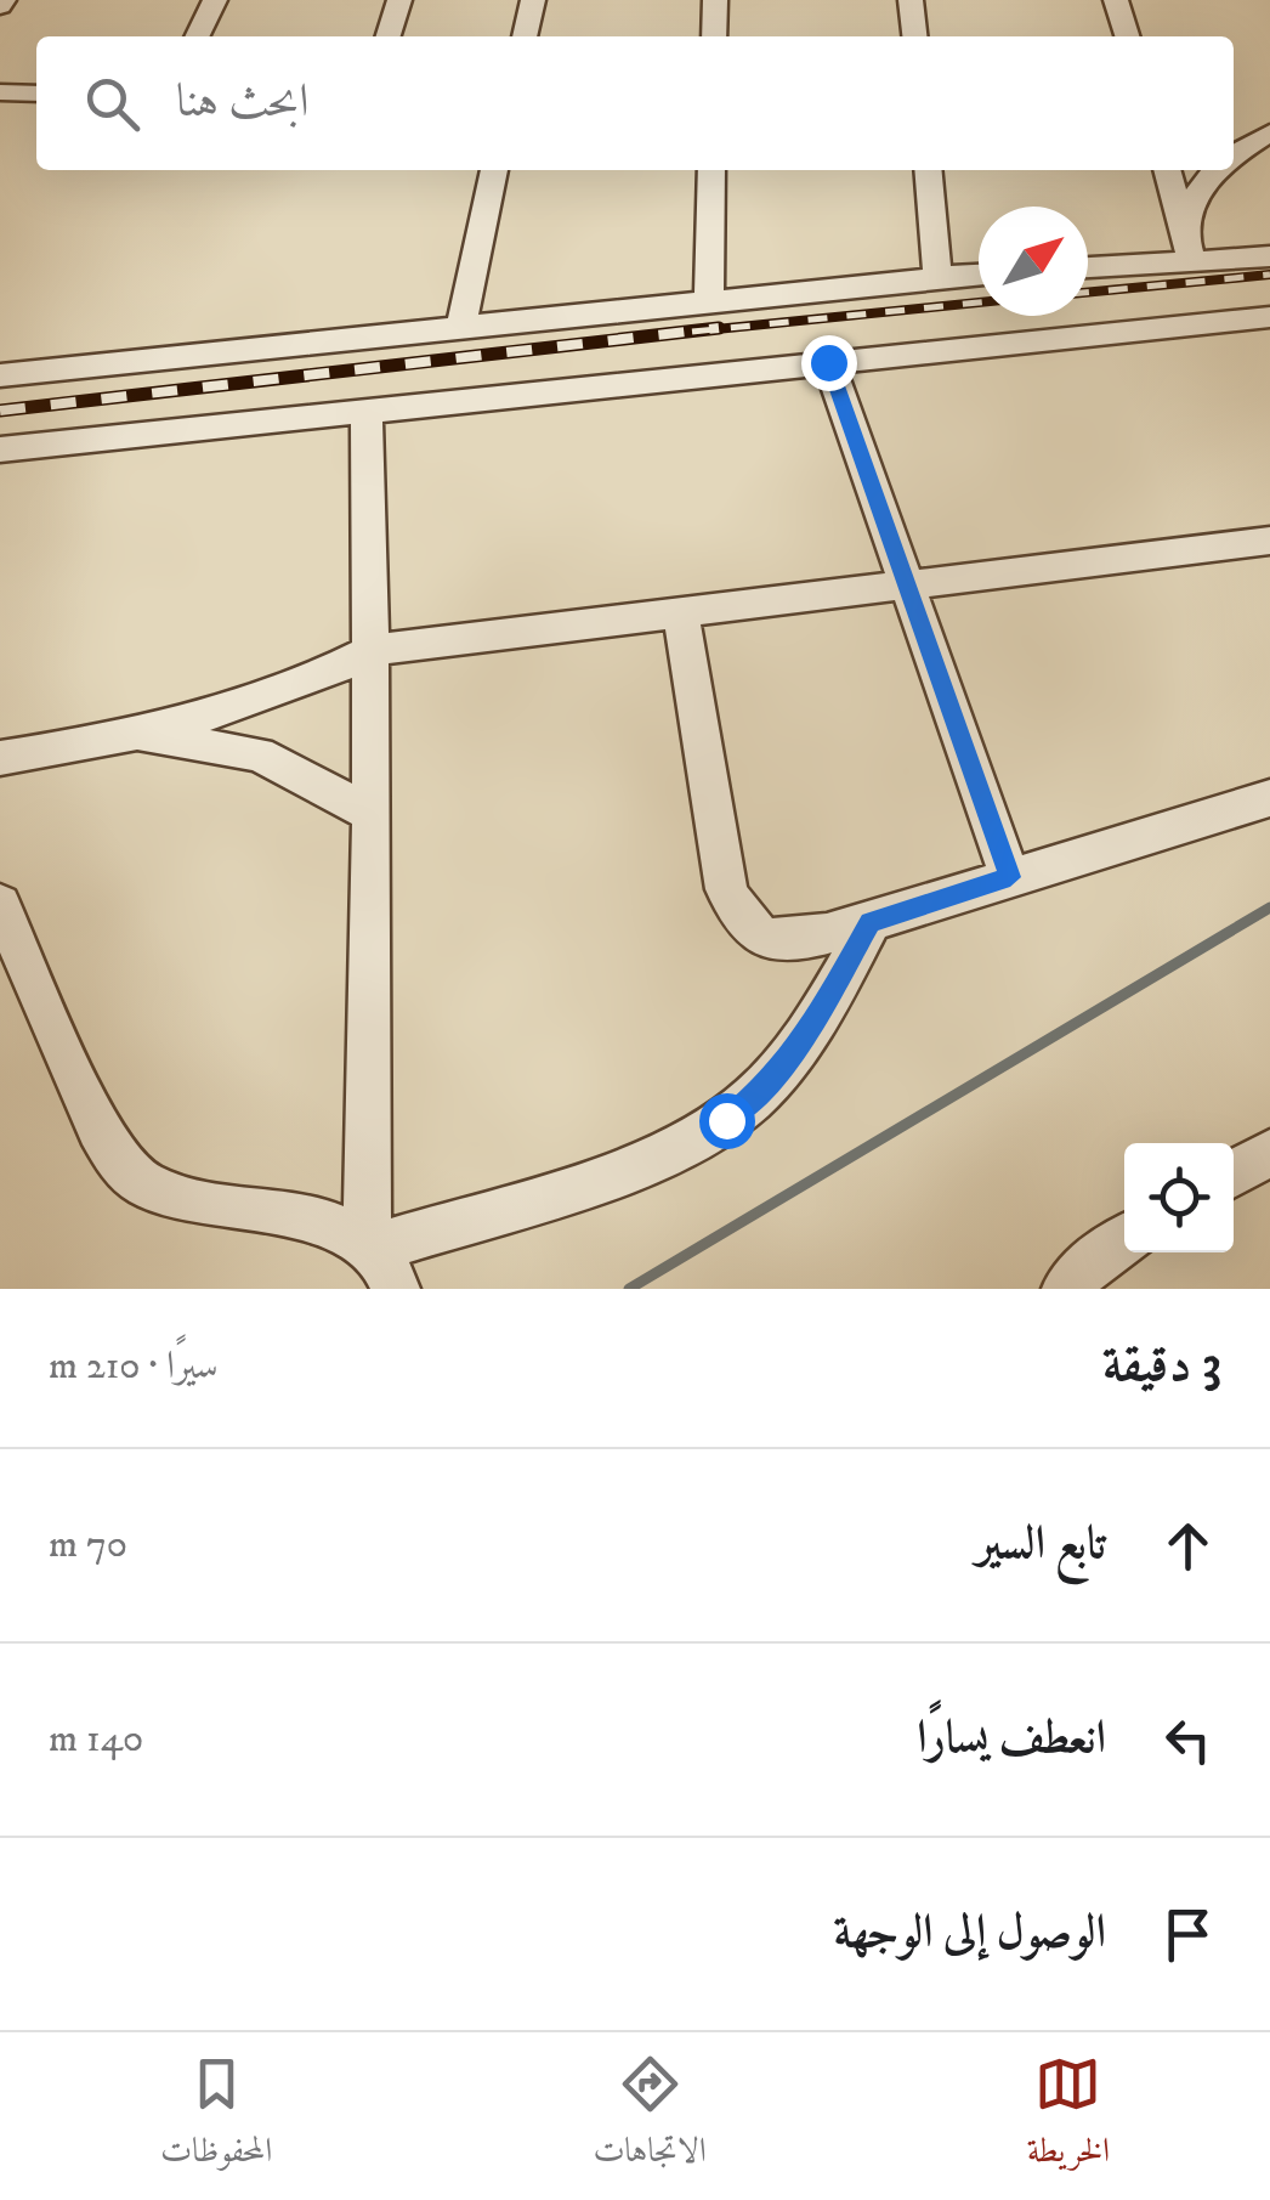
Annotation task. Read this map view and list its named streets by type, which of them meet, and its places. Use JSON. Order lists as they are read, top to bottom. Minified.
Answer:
{"north":"top right","page":{"search":"ابحث هنا","heading":["3 دقيقة","سيرًا · 210 m"],"list":[["تابع السير","70 m"],["انعطف يسارًا","140 m"],"الوصول إلى الوجهة"],"nav":["الخريطة","الاتجاهات","المحفوظات"]}}
